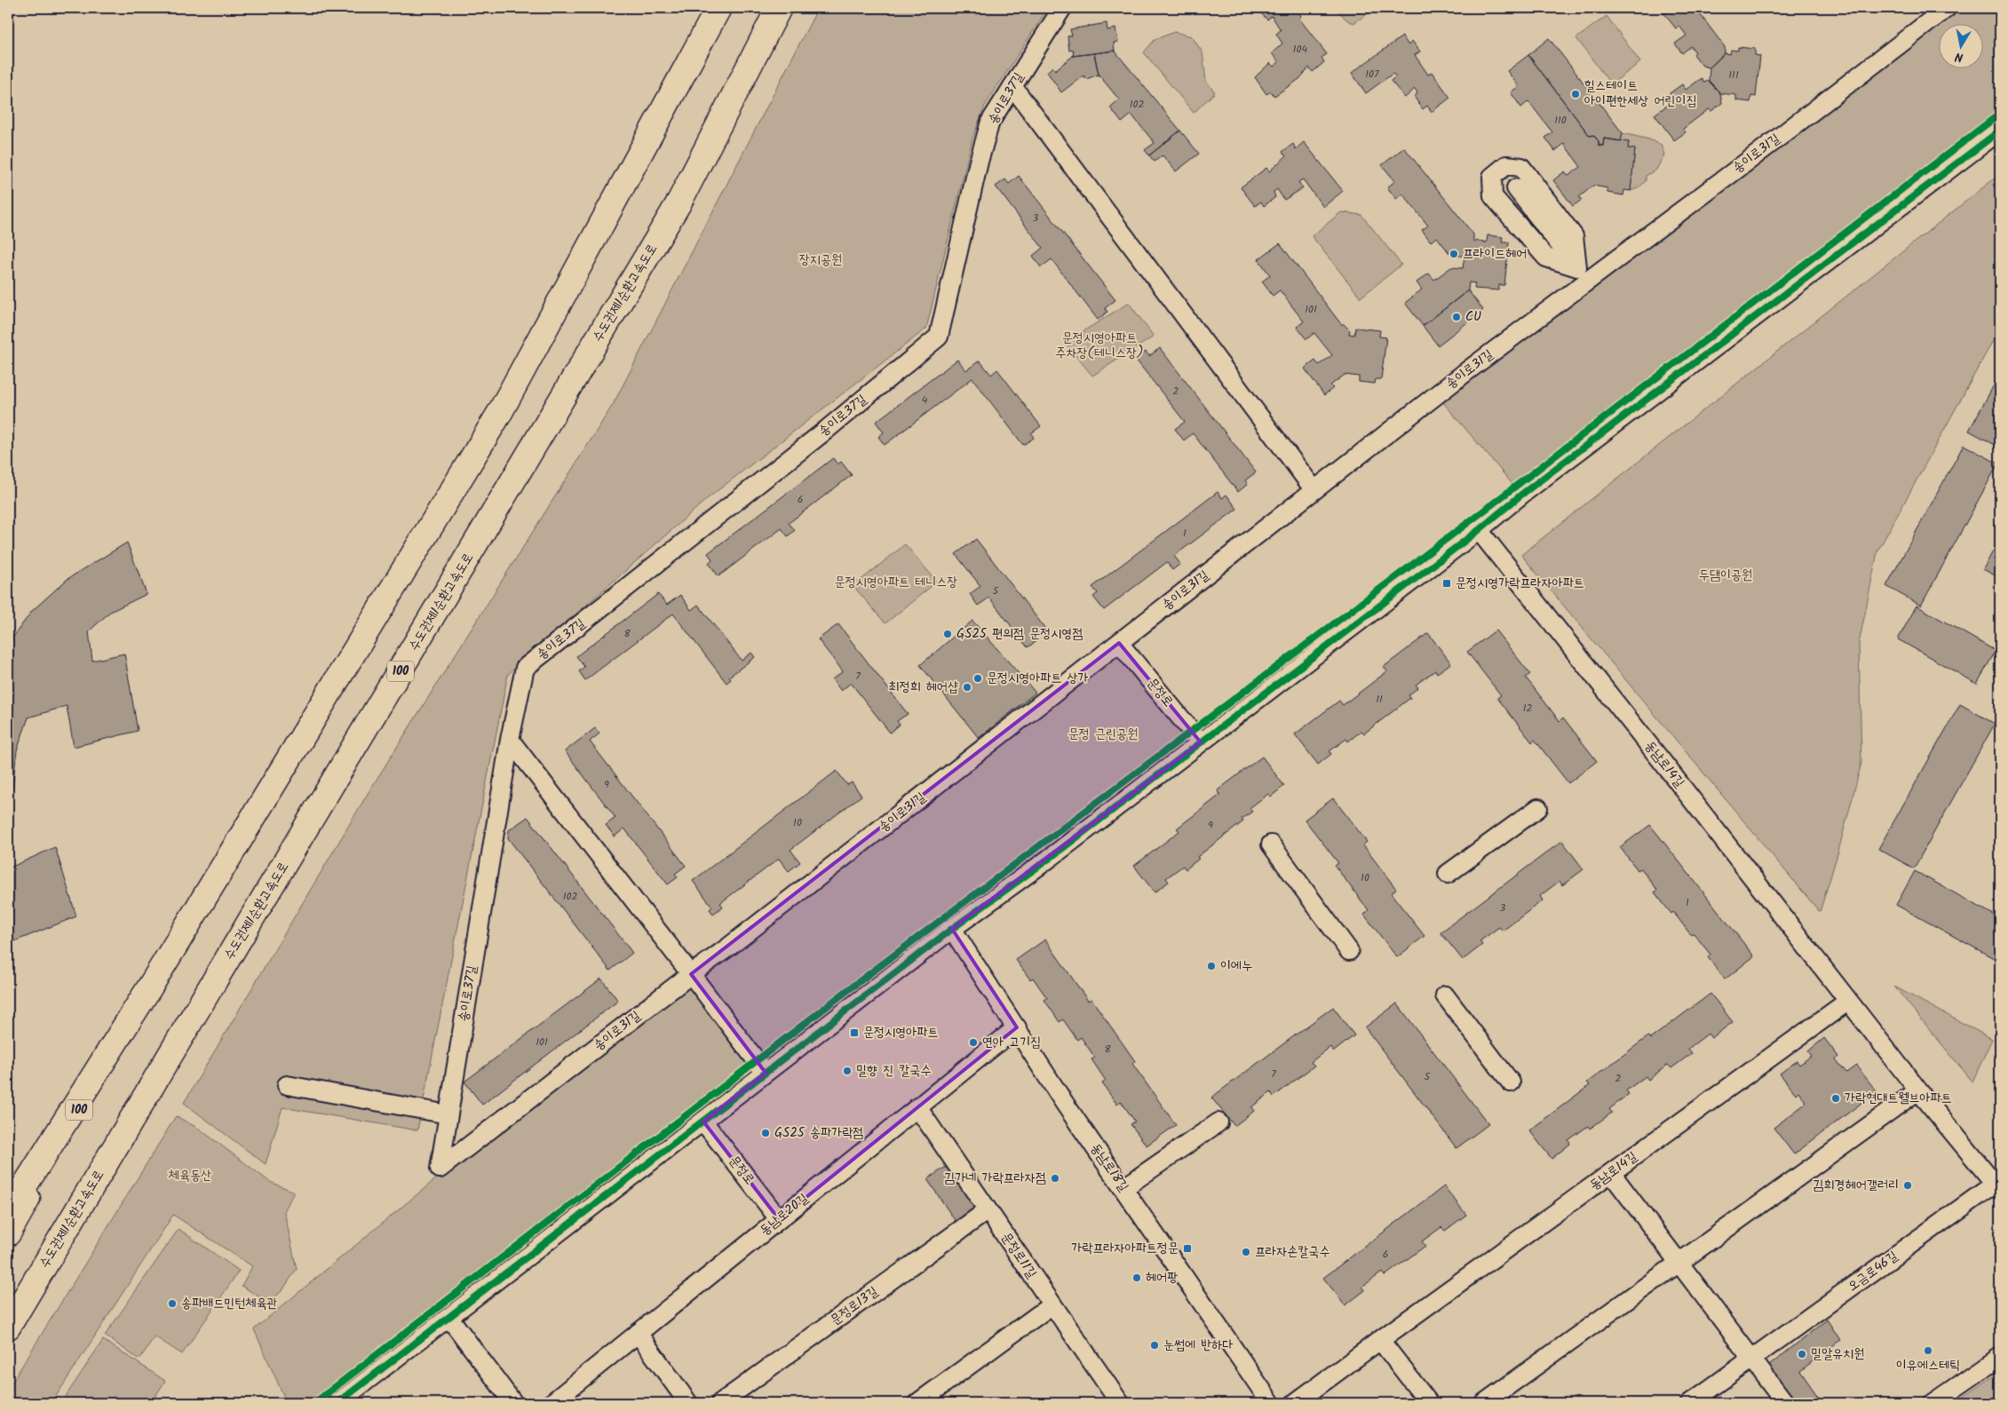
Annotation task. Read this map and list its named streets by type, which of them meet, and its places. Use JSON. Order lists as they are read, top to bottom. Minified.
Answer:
{"streets":{"highway":["수도권제1순환고속도로","100"],"street":["송이로37길","송이로31길","문정로","동남로14길","동남로18길","동남로20길","문정로11길","오금로46길","문정로13길"]},"crossings":[["송이로37길","송이로31길"],["송이로31길","문정로"],["문정로","동남로20길"],["동남로14길","오금로46길"],["동남로18길","동남로20길"],["동남로20길","문정로11길"],["문정로11길","문정로13길"]],"parks":["장지공원","문정시영아파트 주차장(테니스장)","두댐이공원","문정시영아파트 테니스장","문정 근린공원","체육동산"],"places":{"other":["힐스테이트 아이편한세상 어린이집","프라이드헤어","CU","GS25 편의점 문정시영점","문정시영아파트 상가","최정희 헤어샵","이에누","연아 고기집","밀향 진 칼국수","가락현대트웰브아파트","GS25 송파가락점","김가네 가락프라자점","김희경헤어갤러리","프라자손칼국수","헤어팡","송파배드민턴체육관","눈썹에 반하다","이유에스테틱","밀알유치원"],"transit":["문정시영가락프라자아파트","문정시영아파트","가락프라자아파트정문"]},"house_numbers":["104","107","111","102","110","3","101","2","4","6","1","5","8","7","11","12","9","10","9","10","102","1","3","101","8","7","5","2","6"],"north":"bottom"}
